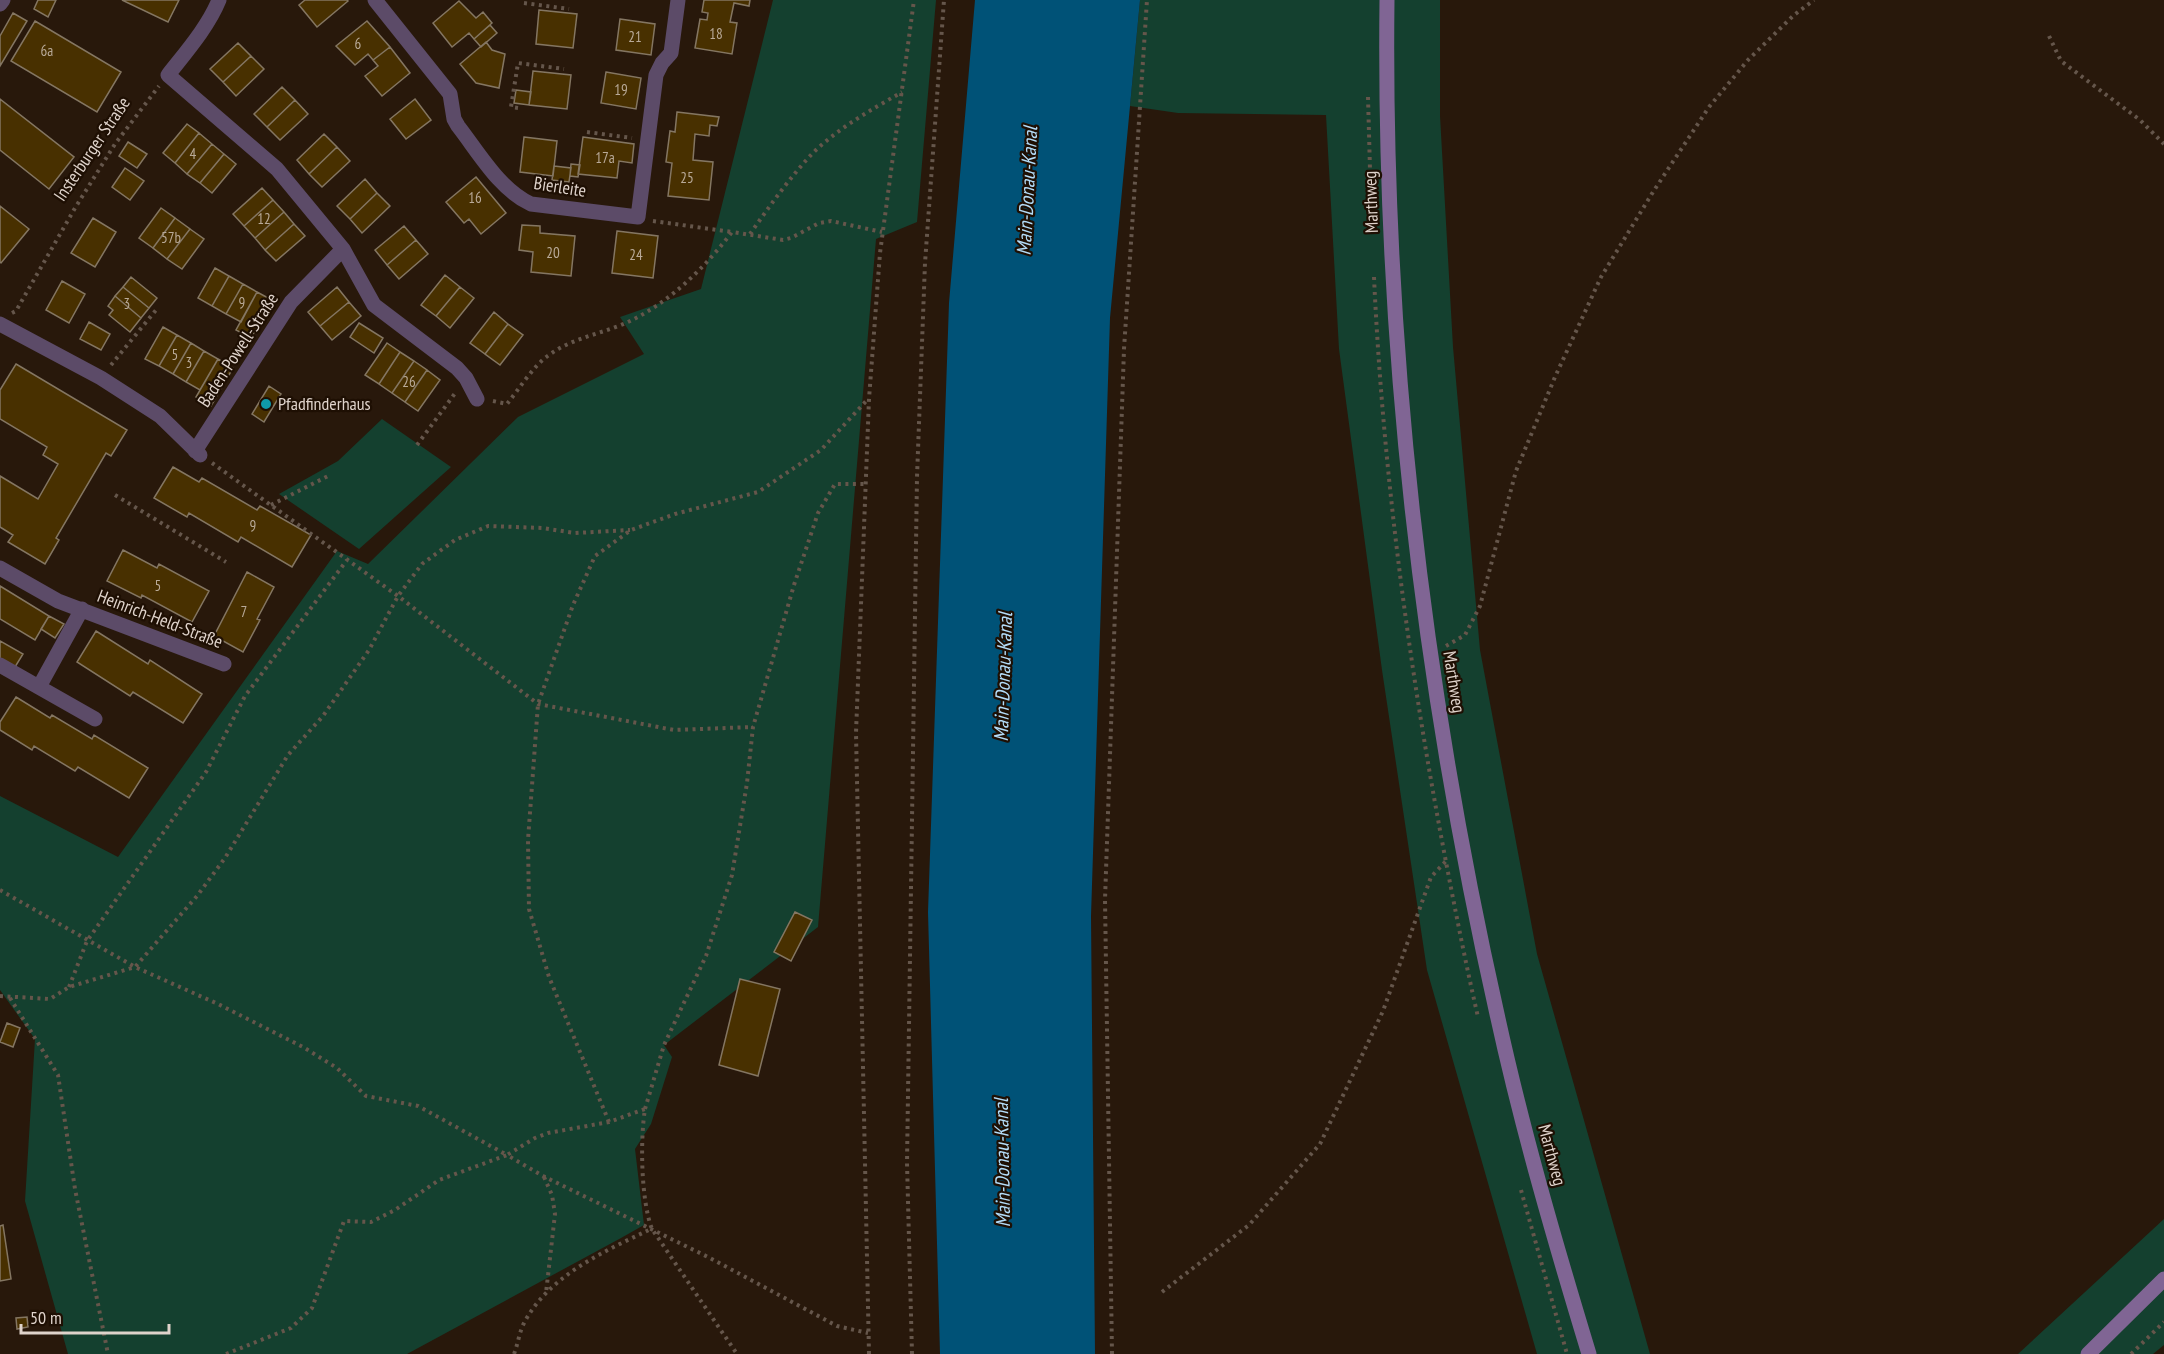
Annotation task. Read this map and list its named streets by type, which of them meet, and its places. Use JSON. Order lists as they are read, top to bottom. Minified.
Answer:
{"streets":{"main road":["Marthweg"],"street":["Bierleite","Baden-Powell-Straße","Heinrich-Held-Straße"],"path":["Insterburger Straße"]},"water":["Main-Donau-Kanal"],"places":["Pfadfinderhaus"],"house_numbers":["18","21","6","6a","19","4","17a","25","16","12","57b","20","24","9","3","5","3","26","9","5","7"],"scale_bar":"50 m"}
